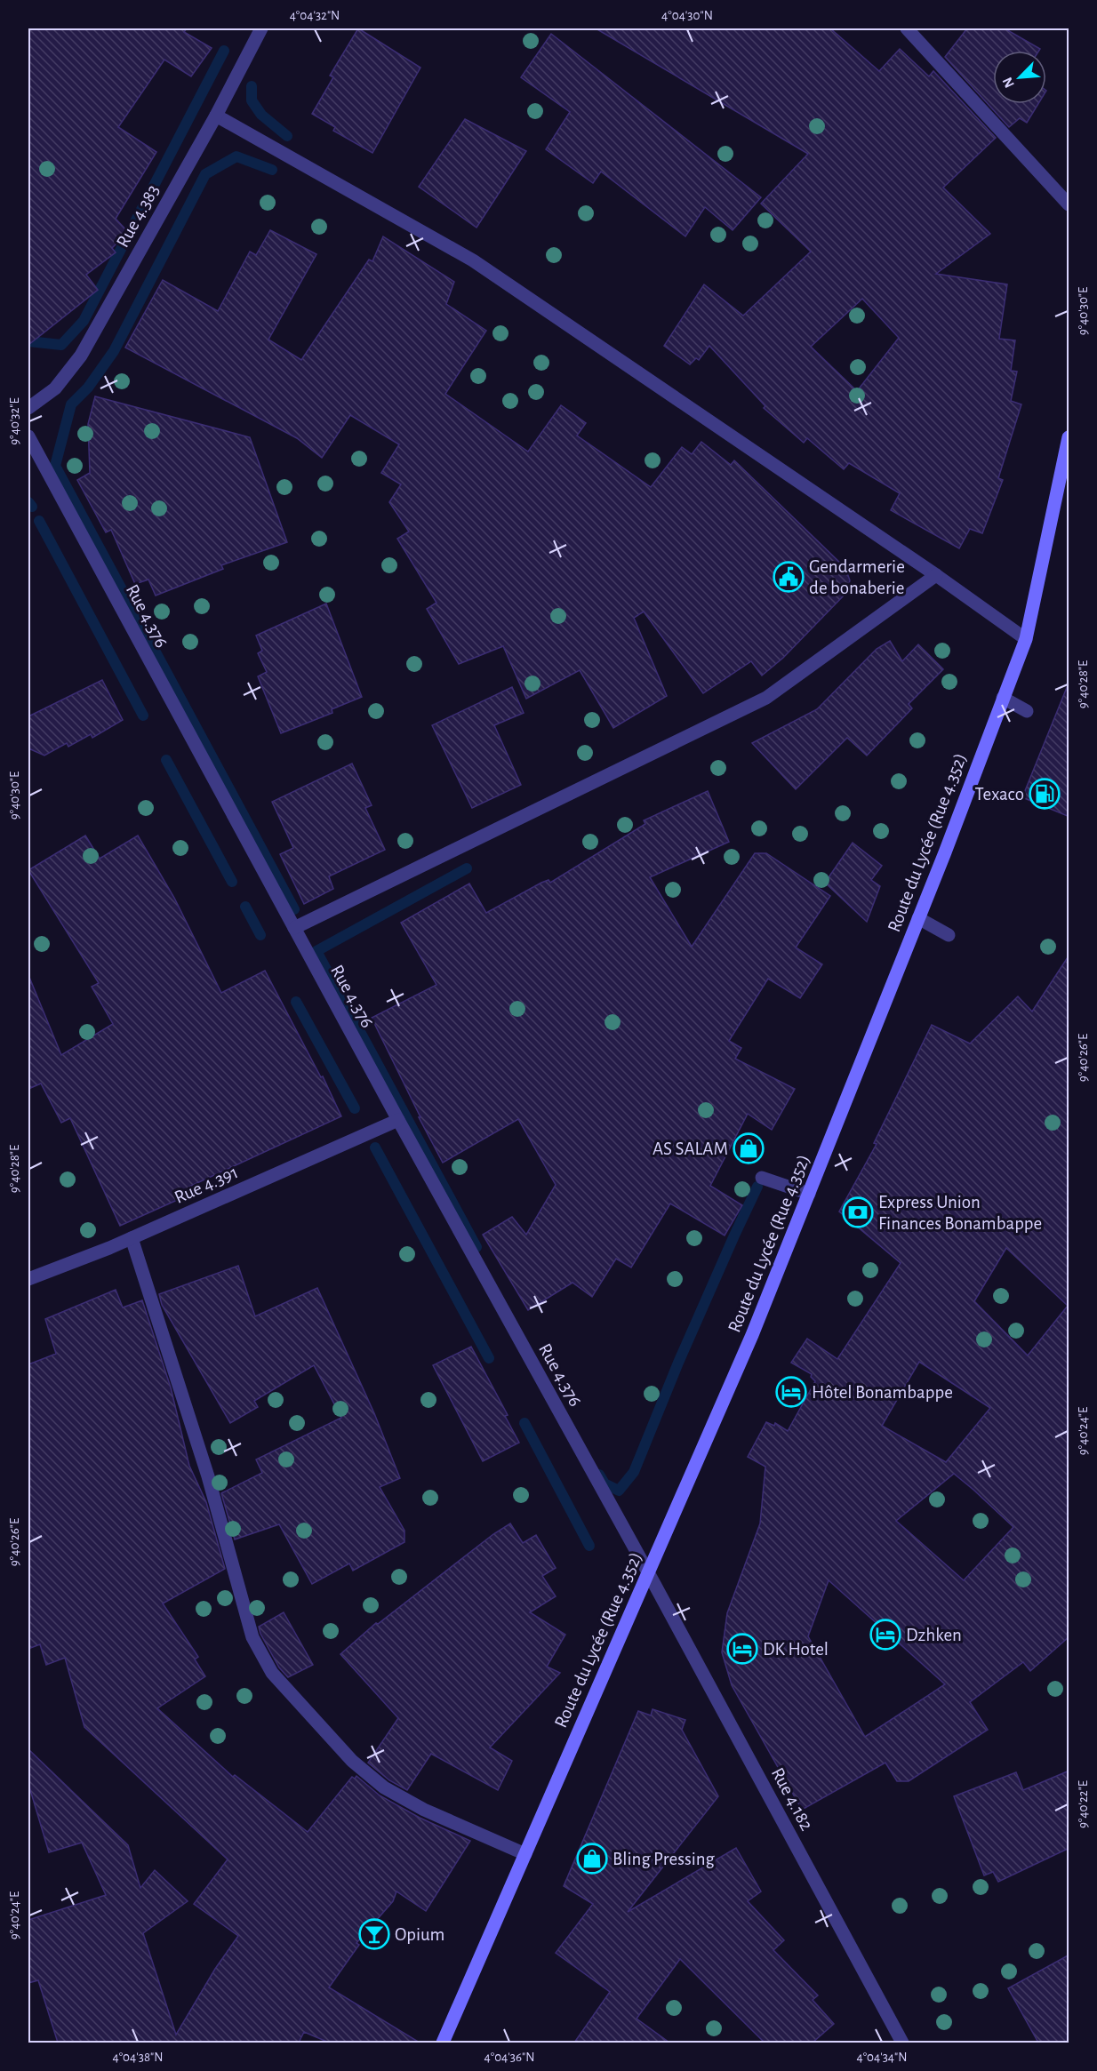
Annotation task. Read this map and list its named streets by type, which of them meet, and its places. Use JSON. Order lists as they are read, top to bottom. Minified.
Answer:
{"streets":{"main road":["Route du Lycée (Rue 4.352)"],"street":["Rue 4.383","Rue 4.376","Rue 4.391","Rue 4.182"]},"crossings":[["Rue 4.376","Route du Lycée (Rue 4.352)"],["Rue 4.376","Rue 4.391"],["Rue 4.376","Rue 4.182"],["Route du Lycée (Rue 4.352)","Rue 4.182"]],"places":{"public building":["Gendarmerie de bonaberie"],"fuel station":["Texaco"],"shop":["AS SALAM","Bling Pressing"],"bank":["Express Union Finances Bonambappe"],"hotel":["Hôtel Bonambappe","Dzhken","DK Hotel"],"bar":["Opium"]},"north":"bottom left","coordinates":["4°04'32\"N","4°04'30\"N","9°40'30\"E","9°40'32\"E","9°40'28\"E","9°40'26\"E","9°40'24\"E","9°40'22\"E","4°04'38\"N","4°04'36\"N","4°04'34\"N"]}
